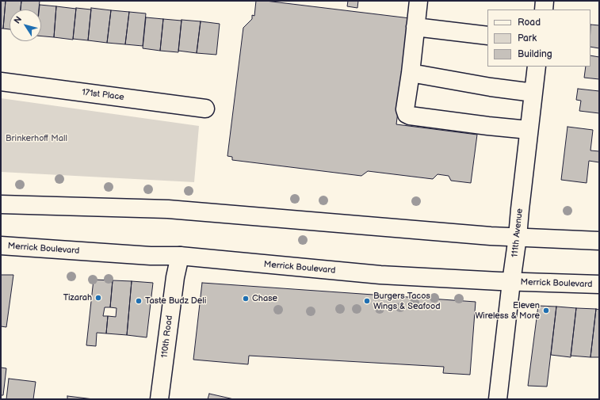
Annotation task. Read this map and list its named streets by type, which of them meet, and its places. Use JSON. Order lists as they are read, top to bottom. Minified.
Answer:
{"streets":{"main road":["171st Place","111th Avenue","Merrick Boulevard","110th Road"]},"crossings":[["111th Avenue","Merrick Boulevard"],["Merrick Boulevard","110th Road"]],"parks":["Brinkerhoff Mall"],"places":["Tizarah","Chase","Taste Budz Deli","Burgers Tacos Wings & Seafood","Eleven Wireless & More"],"legend":["Road","Park","Building"],"north":"top left"}
